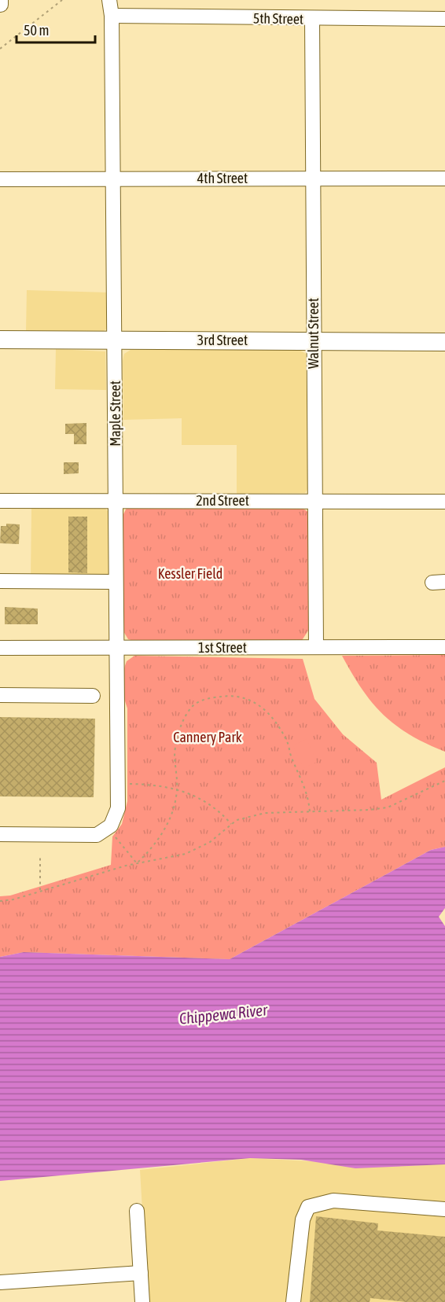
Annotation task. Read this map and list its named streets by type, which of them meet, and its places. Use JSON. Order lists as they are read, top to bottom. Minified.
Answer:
{"streets":{"main road":["3rd Street"],"street":["5th Street","4th Street","Walnut Street","Maple Street","2nd Street","1st Street"]},"crossings":[["5th Street","Walnut Street"],["5th Street","Maple Street"],["4th Street","Walnut Street"],["4th Street","Maple Street"],["Walnut Street","3rd Street"],["Walnut Street","2nd Street"],["Walnut Street","1st Street"],["3rd Street","Maple Street"],["Maple Street","2nd Street"],["Maple Street","1st Street"]],"water":["Chippewa River"],"parks":["Kessler Field","Cannery Park"],"scale_bar":"50 m"}
